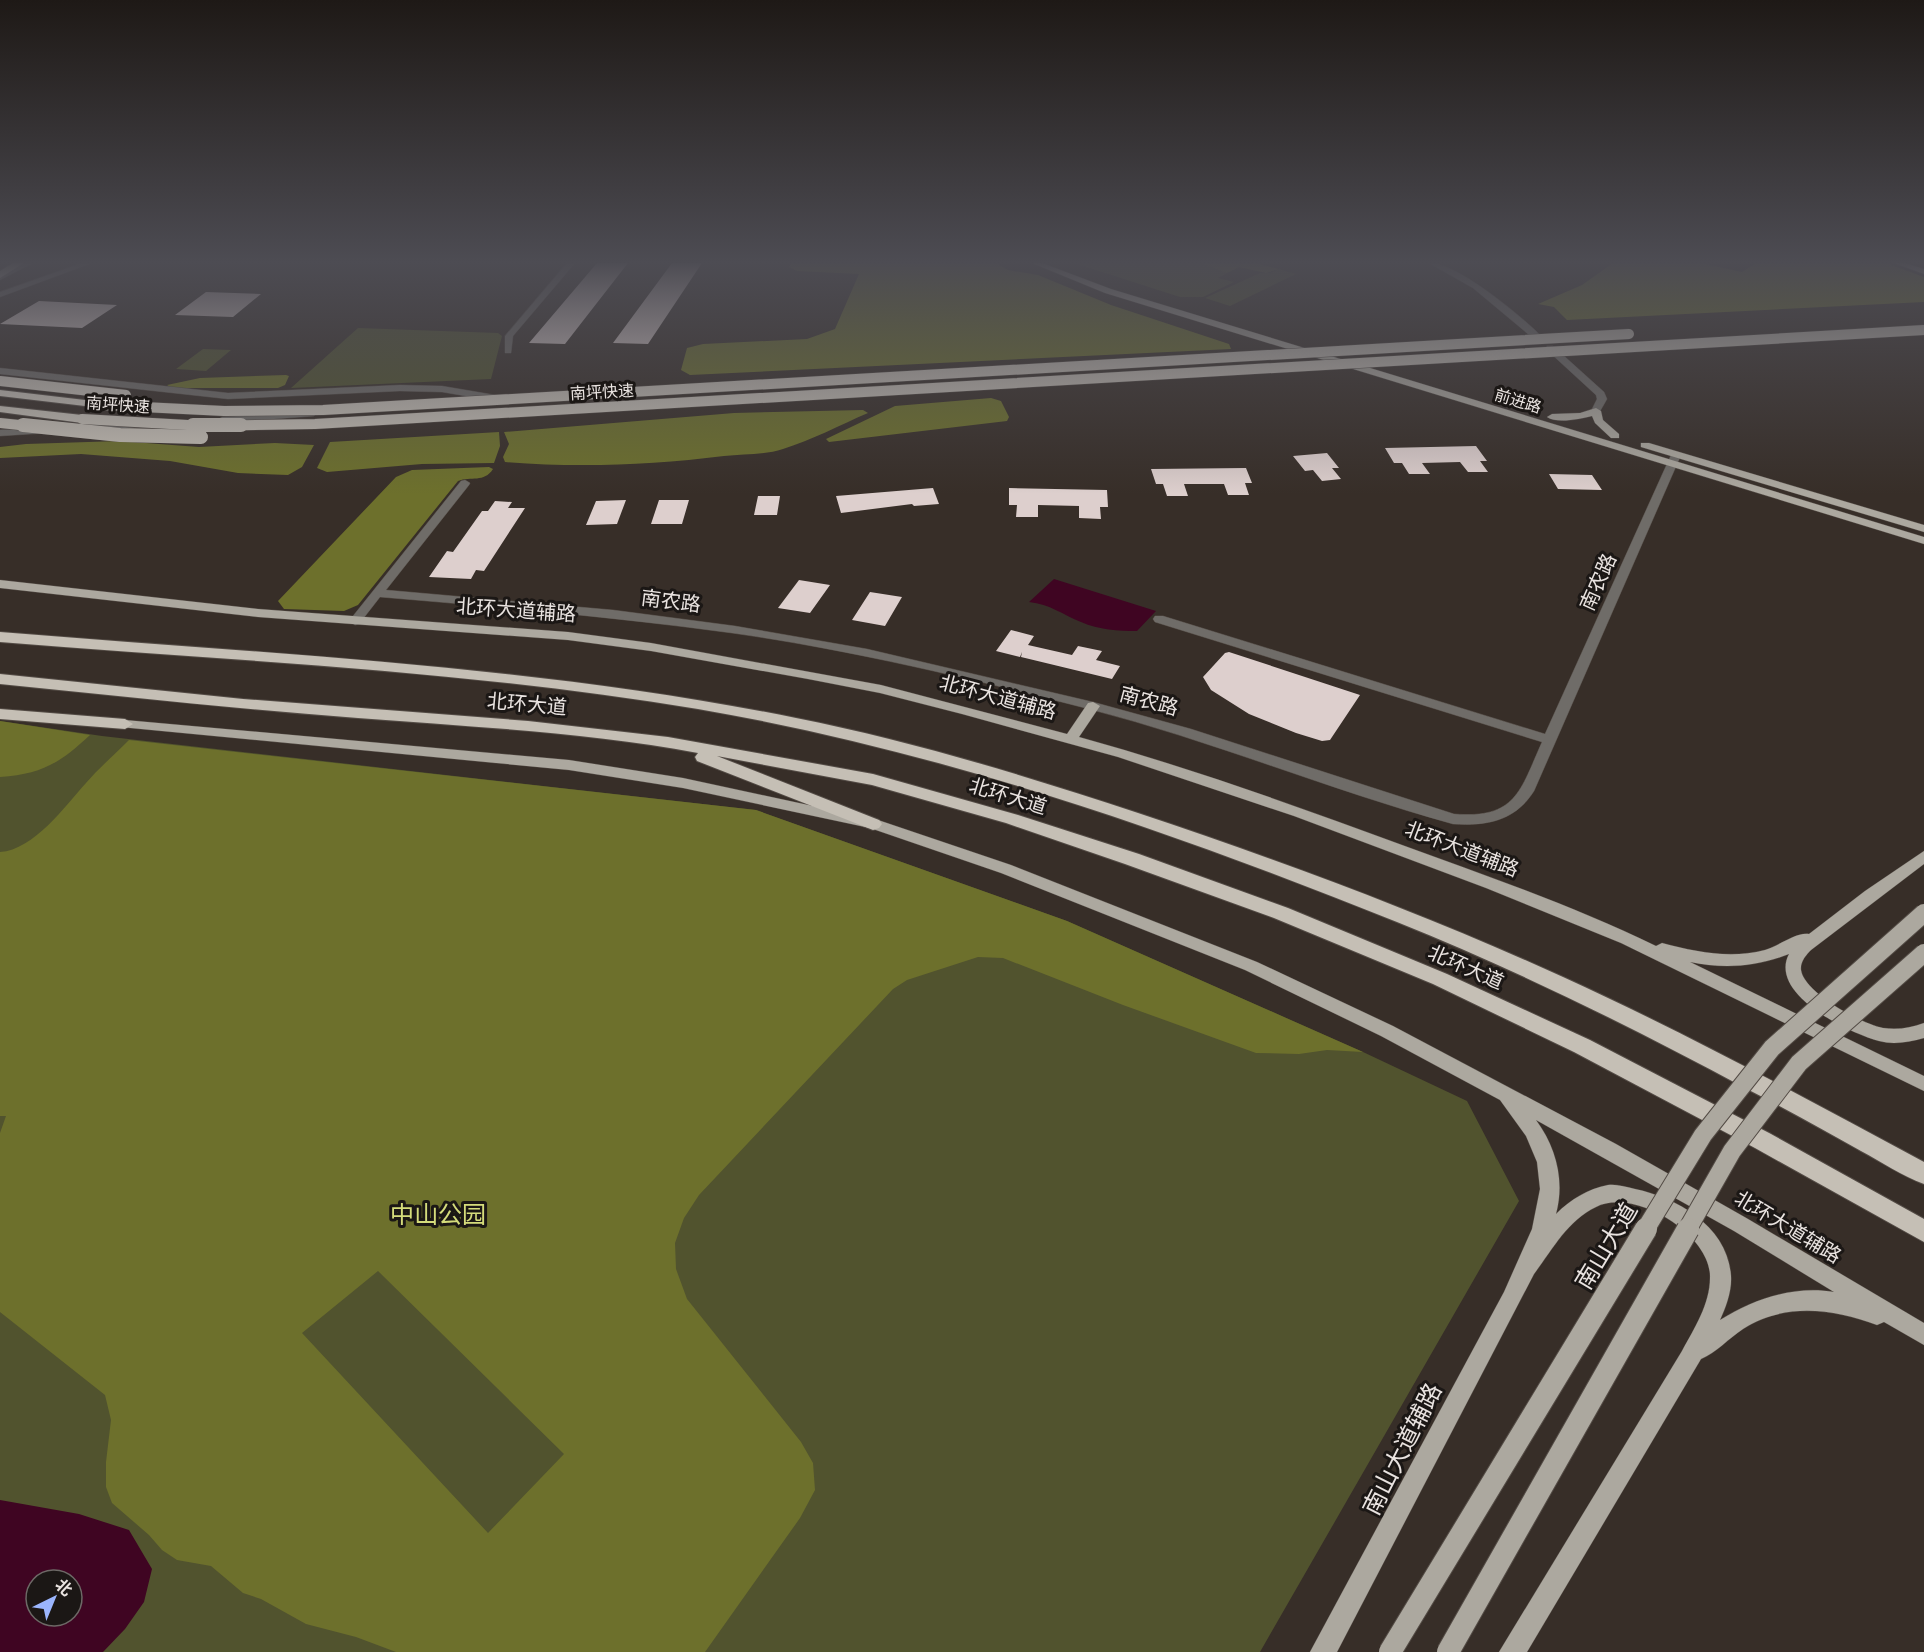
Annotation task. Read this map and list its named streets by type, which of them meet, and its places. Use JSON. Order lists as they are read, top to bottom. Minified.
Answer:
{"streets":{"highway":["南坪快速","北环大道"],"main road":["前进路","北环大道辅路","南山大道","南山大道辅路"],"street":["南农路"]},"crossings":[["前进路","南农路"]],"parks":["中山公园"],"north":"top right"}
